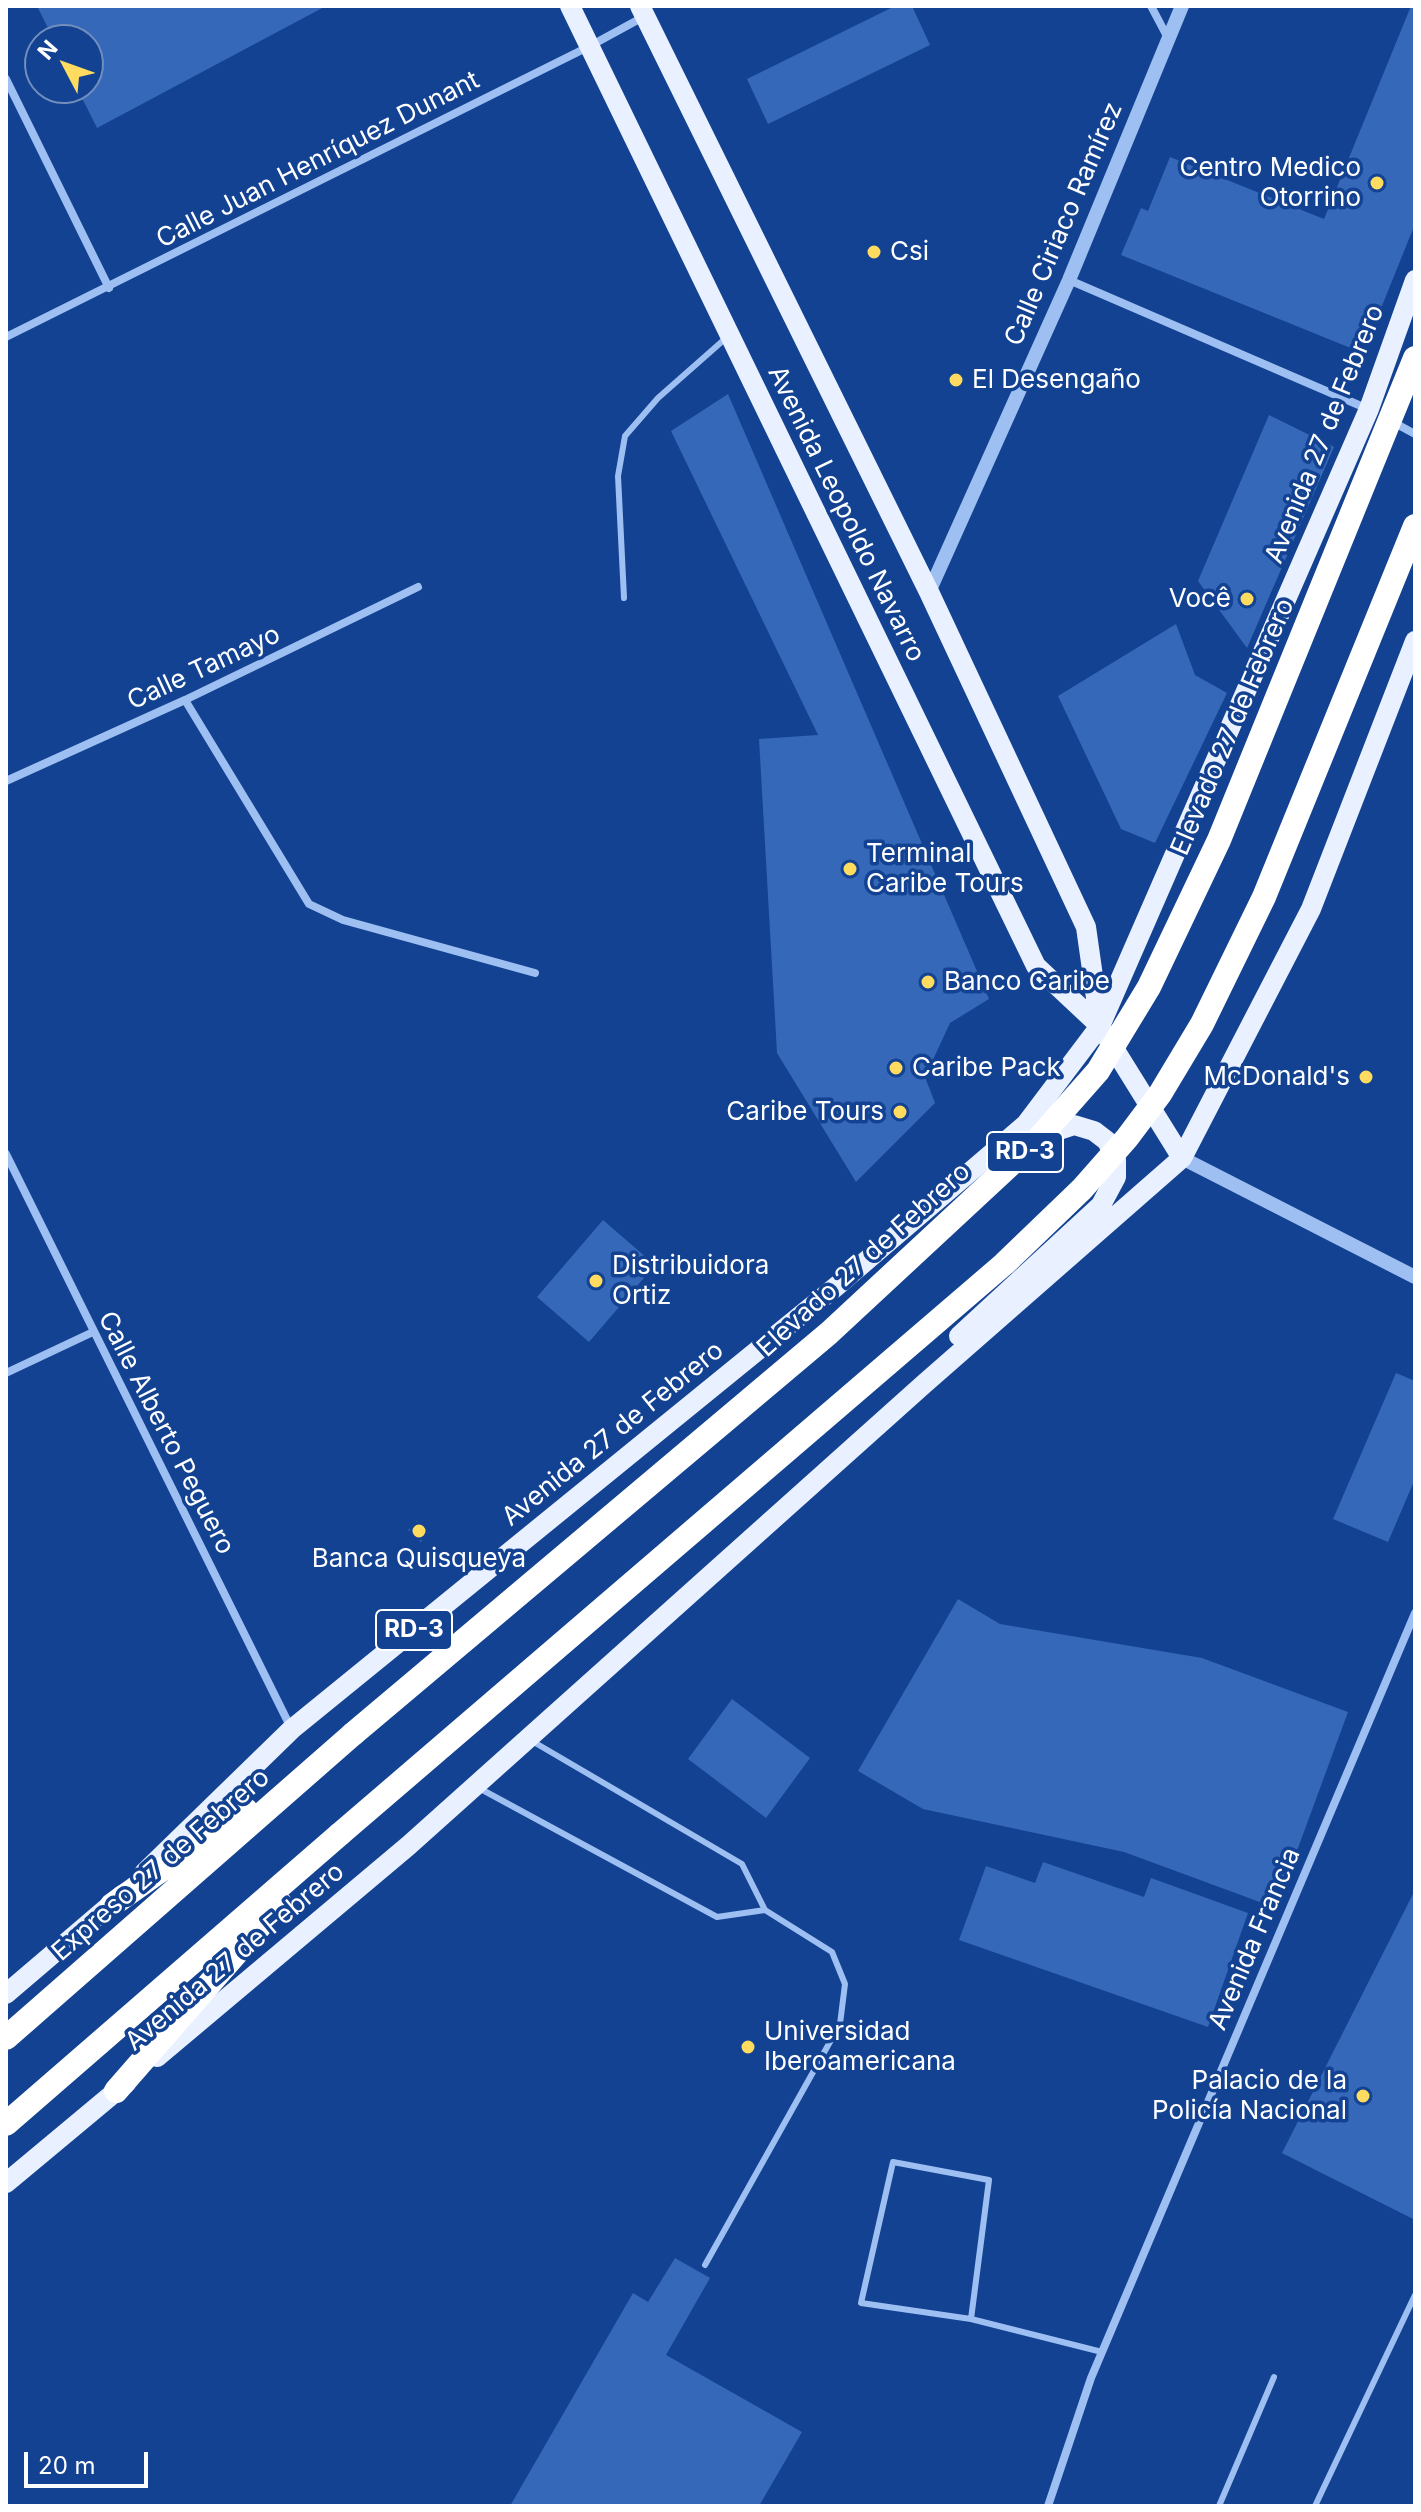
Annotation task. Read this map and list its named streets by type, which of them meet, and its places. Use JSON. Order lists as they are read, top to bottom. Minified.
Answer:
{"streets":{"highway":["Elevado 27 de Febrero","RD-3","Expreso 27 de Febrero"],"main road":["Avenida 27 de Febrero","Avenida Leopoldo Navarro"],"street":["Calle Juan Henríquez Dunant","Calle Ciriaco Ramírez","Calle Tamayo","Calle Alberto Peguero","Avenida Francia"]},"crossings":[["Calle Juan Henríquez Dunant","Avenida Leopoldo Navarro"],["Calle Ciriaco Ramírez","Avenida Leopoldo Navarro"],["Avenida 27 de Febrero","Avenida Leopoldo Navarro"],["Avenida 27 de Febrero","Calle Alberto Peguero"],["Elevado 27 de Febrero","Expreso 27 de Febrero"]],"places":["Centro Medico Otorrino","Csi","El Desengaño","Você","Terminal Caribe Tours","Banco Caribe","Caribe Pack","McDonald's","Caribe Tours","Distribuidora Ortiz","Banca Quisqueya","Universidad Iberoamericana","Palacio de la Policía Nacional"],"scale_bar":"20 m","north":"top left"}
